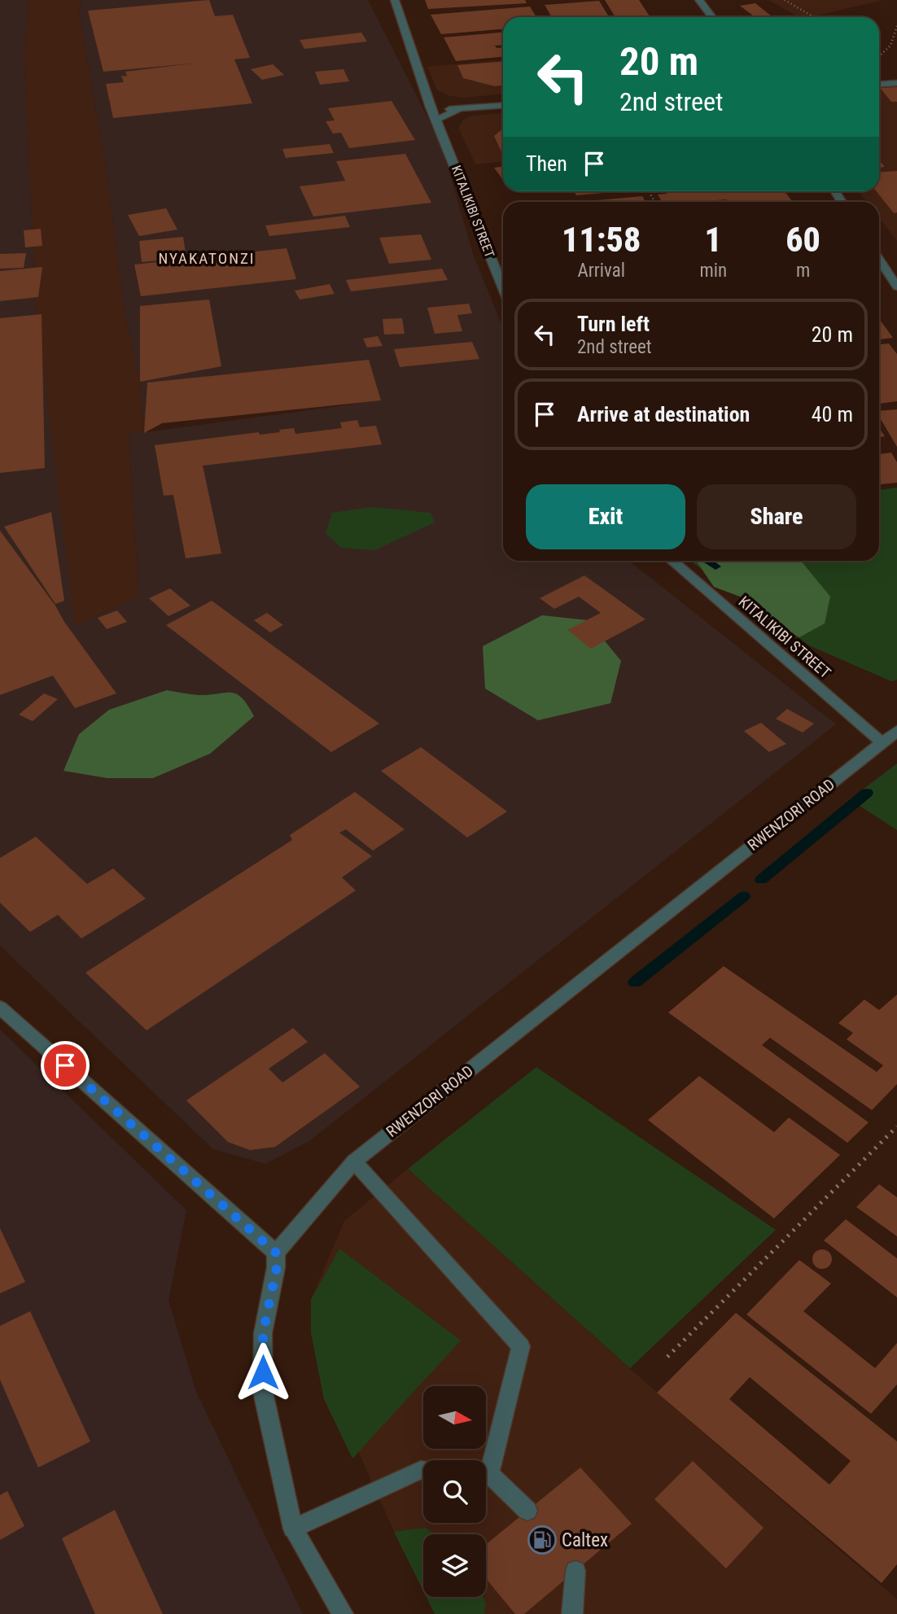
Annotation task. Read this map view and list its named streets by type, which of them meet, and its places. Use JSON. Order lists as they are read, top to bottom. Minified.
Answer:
{"streets":{"street":["KITALIKIBI STREET","RWENZORI ROAD"]},"crossings":[["KITALIKIBI STREET","RWENZORI ROAD"]],"districts":["NYAKATONZI"],"places":{"fuel station":["Caltex"]},"north":"right","page":{"turn":["20 m","2nd street"],"then":"Then","eta":["11:58","Arrival","1","min","60","m"],"list":[{"name":"Turn left","note":"2nd street","value":"20 m"},{"name":"Arrive at destination","value":"40 m"}],"buttons":["Exit","Share"]}}
